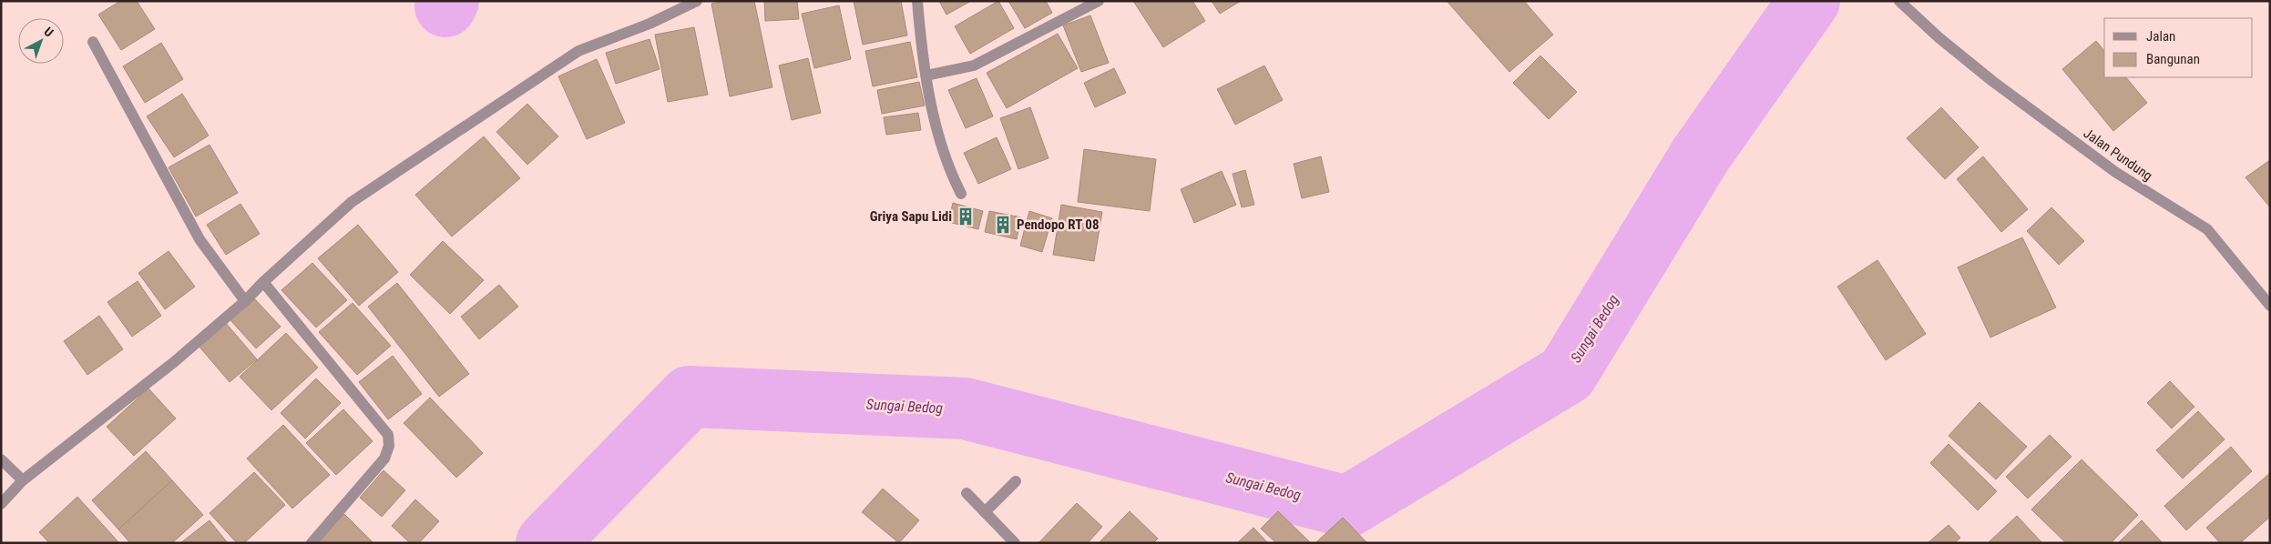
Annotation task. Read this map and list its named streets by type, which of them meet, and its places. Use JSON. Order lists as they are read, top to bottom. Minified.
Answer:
{"streets":{"street":["Jalan Pundung"]},"water":["Sungai Bedog"],"places":{"building":["Griya Sapu Lidi","Pendopo RT 08"]},"legend":["Jalan","Bangunan"],"north":"top right"}
